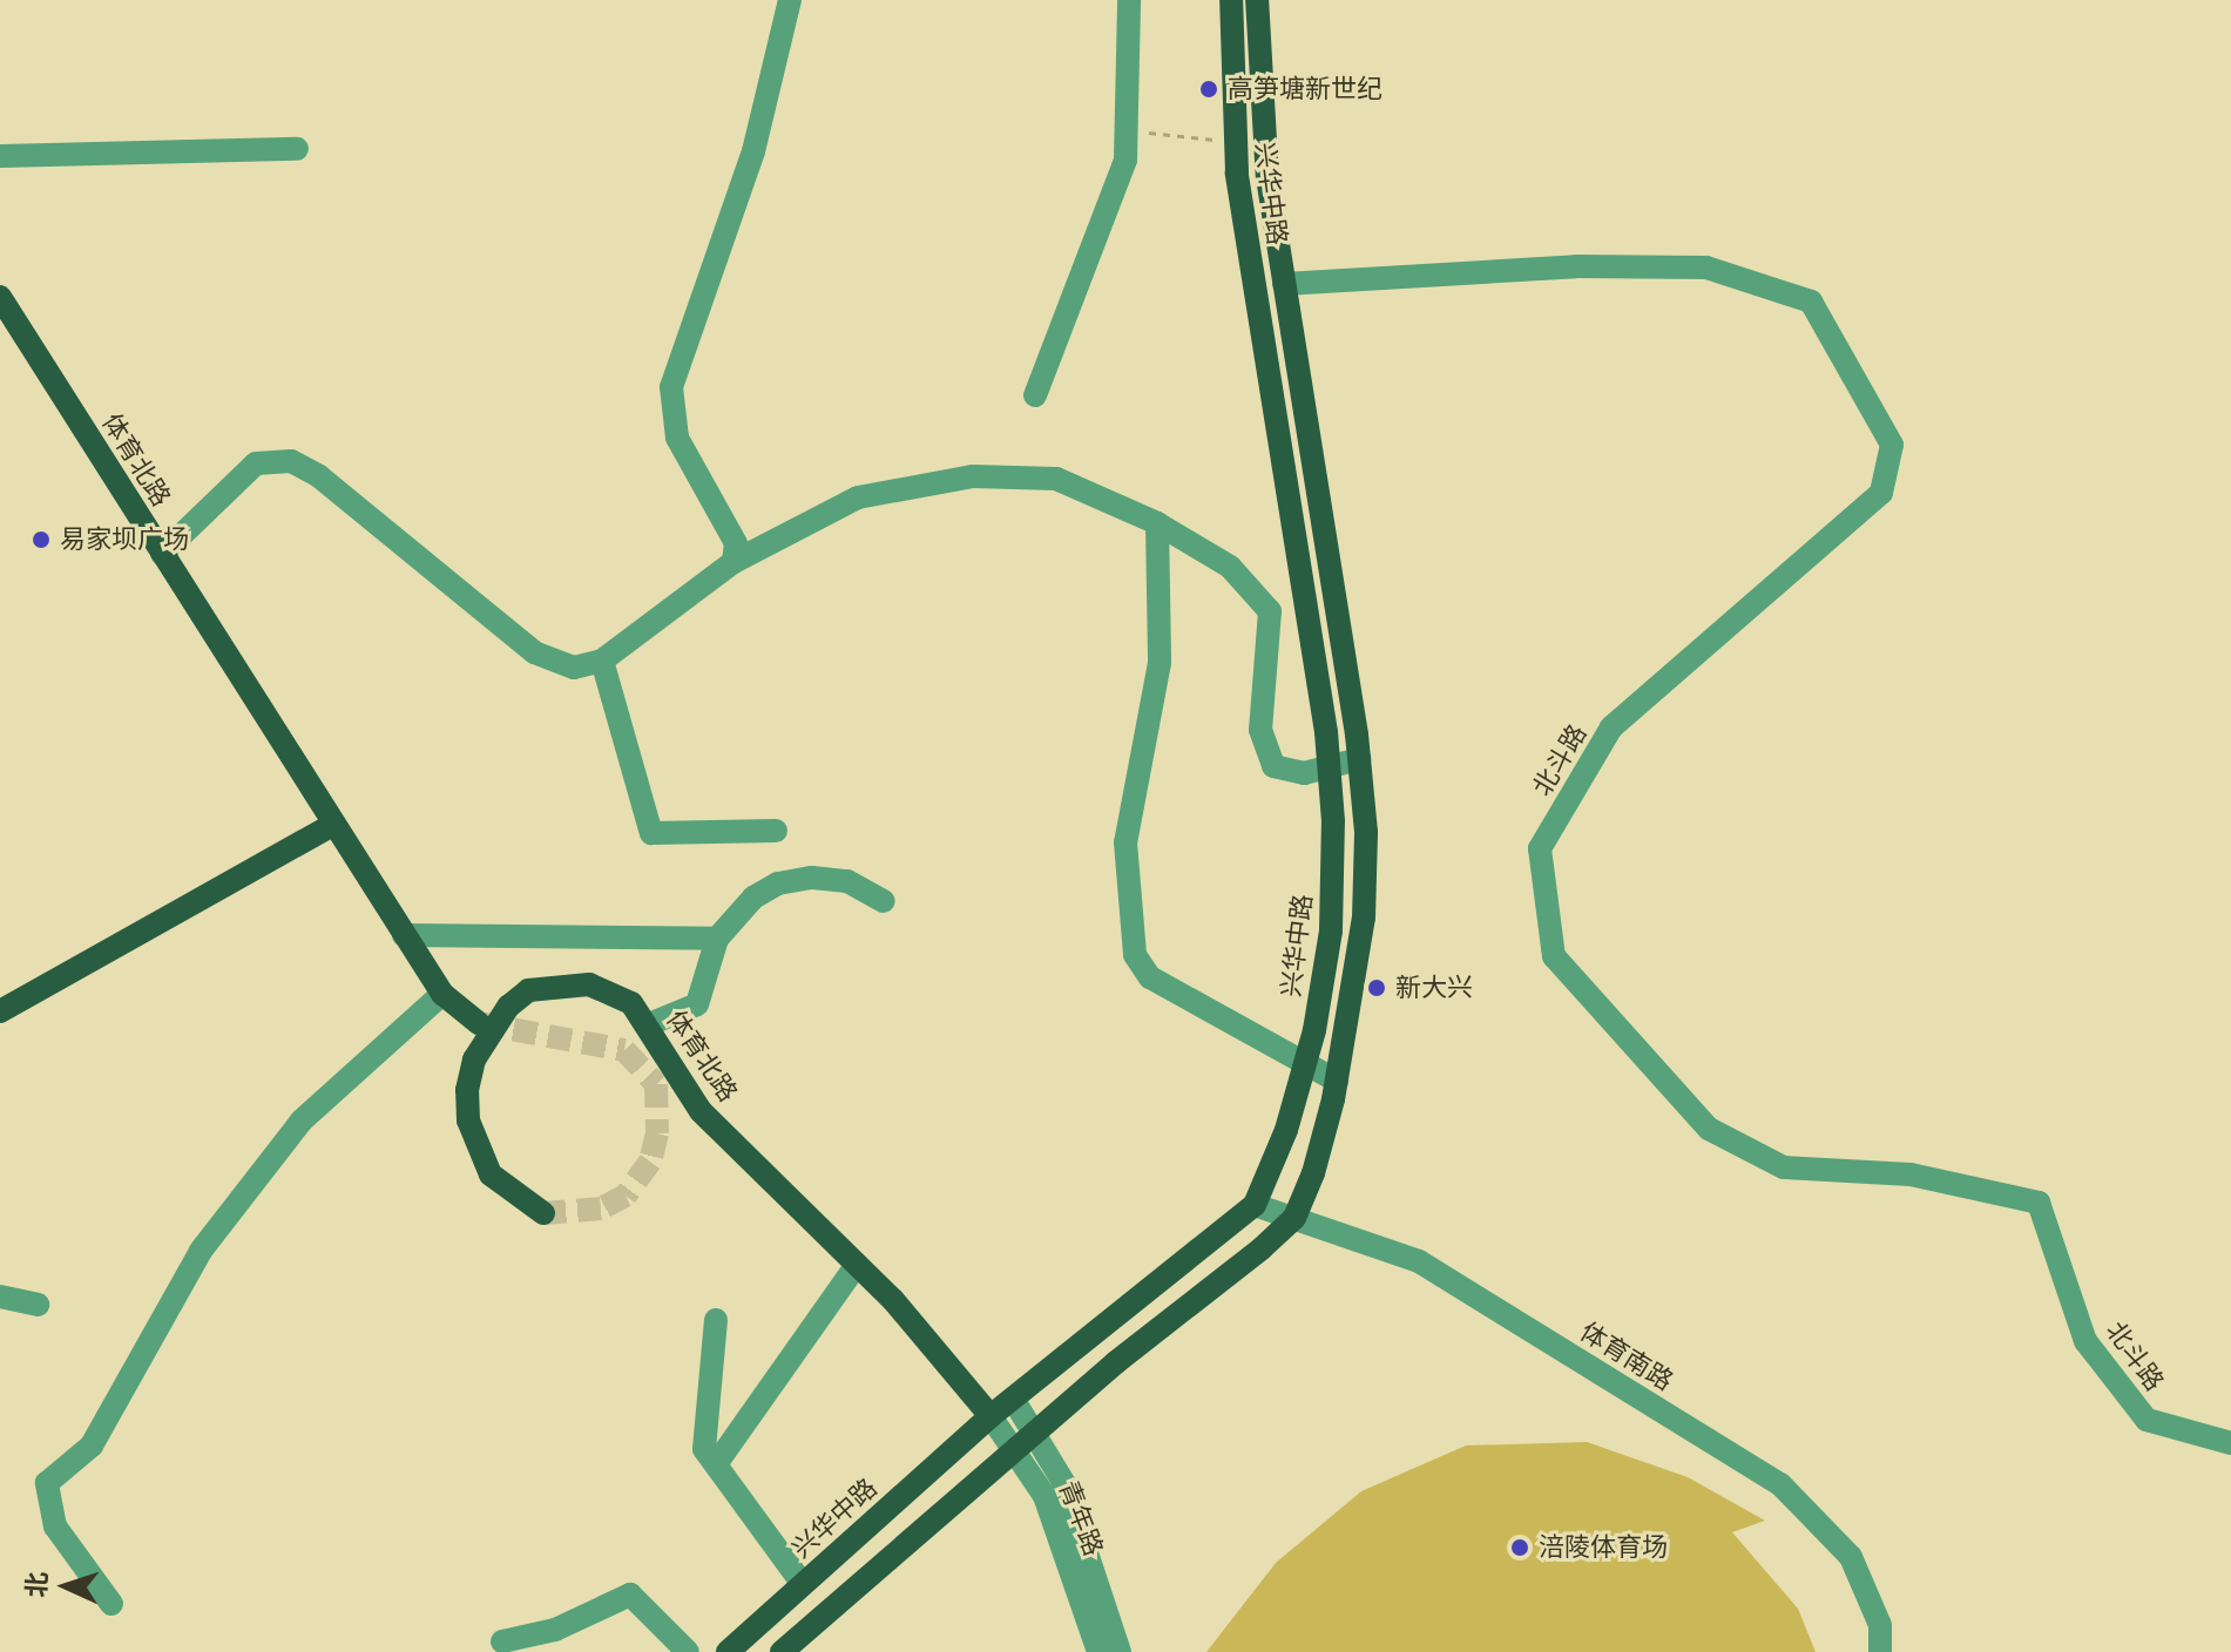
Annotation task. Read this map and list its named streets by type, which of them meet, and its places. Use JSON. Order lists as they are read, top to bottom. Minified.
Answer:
{"streets":{"main road":["兴华中路","体育北路"],"street":["北斗路","体育南路","青年路"]},"crossings":[["兴华中路","体育北路"],["兴华中路","体育南路"],["兴华中路","青年路"],["体育北路","青年路"]],"places":["高笋塘新世纪","易家坝广场","新大兴","涪陵体育场"],"north":"left"}
